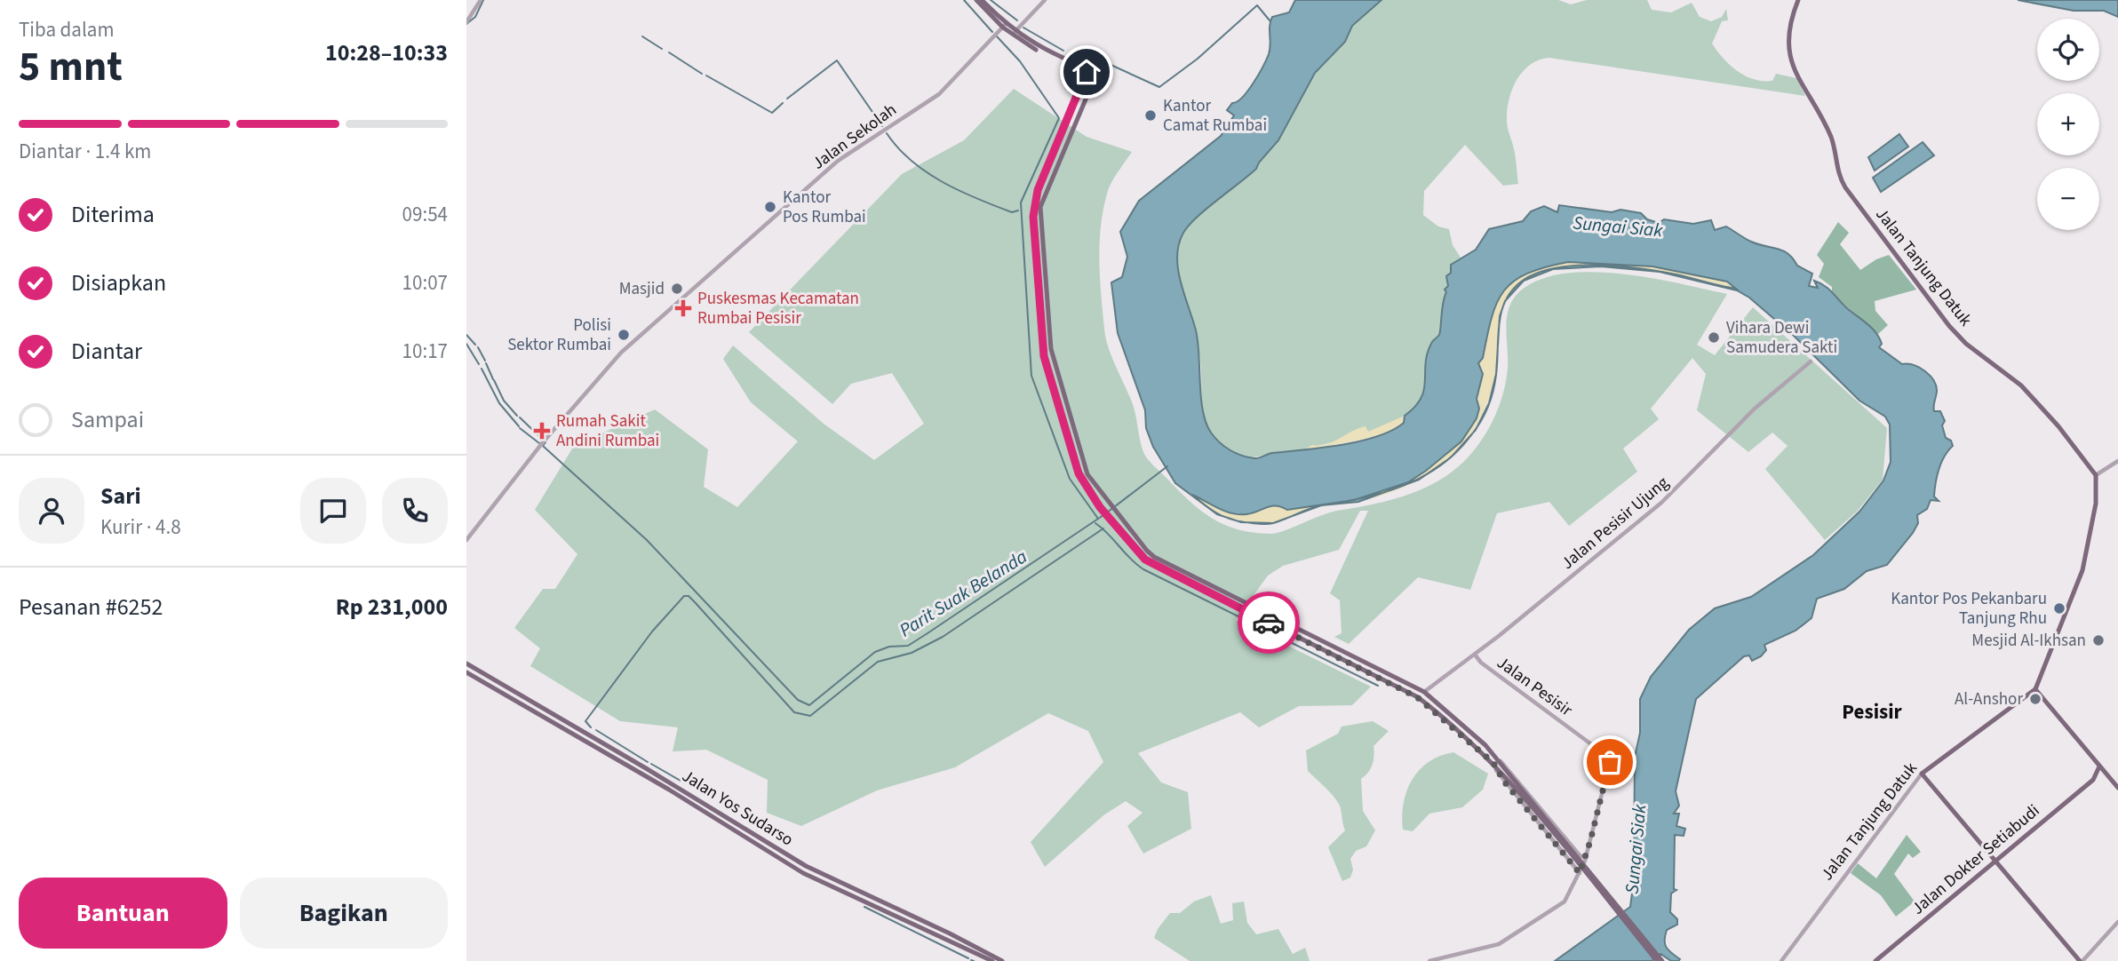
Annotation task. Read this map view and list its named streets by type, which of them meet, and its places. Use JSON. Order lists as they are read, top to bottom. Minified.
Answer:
{"streets":{"main road":["Jalan Tanjung Datuk","Jalan Yos Sudarso","Jalan Dokter Setiabudi"],"street":["Jalan Sekolah","Jalan Pesisir Ujung","Jalan Pesisir"]},"crossings":[["Jalan Pesisir Ujung","Jalan Pesisir"]],"districts":["Pesisir"],"water":["Sungai Siak","Parit Suak Belanda"],"places":{"other":["Kantor Camat Rumbai","Kantor Pos Rumbai","Masjid","Polisi Sektor Rumbai","Vihara Dewi Samudera Sakti","Kantor Pos Pekanbaru Tanjung Rhu","Mesjid Al-Ikhsan","Al-Anshor"],"health":["Puskesmas Kecamatan Rumbai Pesisir","Rumah Sakit Andini Rumbai"]},"page":{"heading":["5 mnt","Tiba dalam","10:28–10:33"],"panel":["Sari","Kurir · 4.8","Pesanan #6252","Rp 231,000"],"map_buttons":["+","−"],"bar":"Diantar · 1.4 km","list":[["Diterima","09:54"],["Disiapkan","10:07"],["Diantar","10:17"],"Sampai"],"buttons":["Bantuan","Bagikan"]}}
